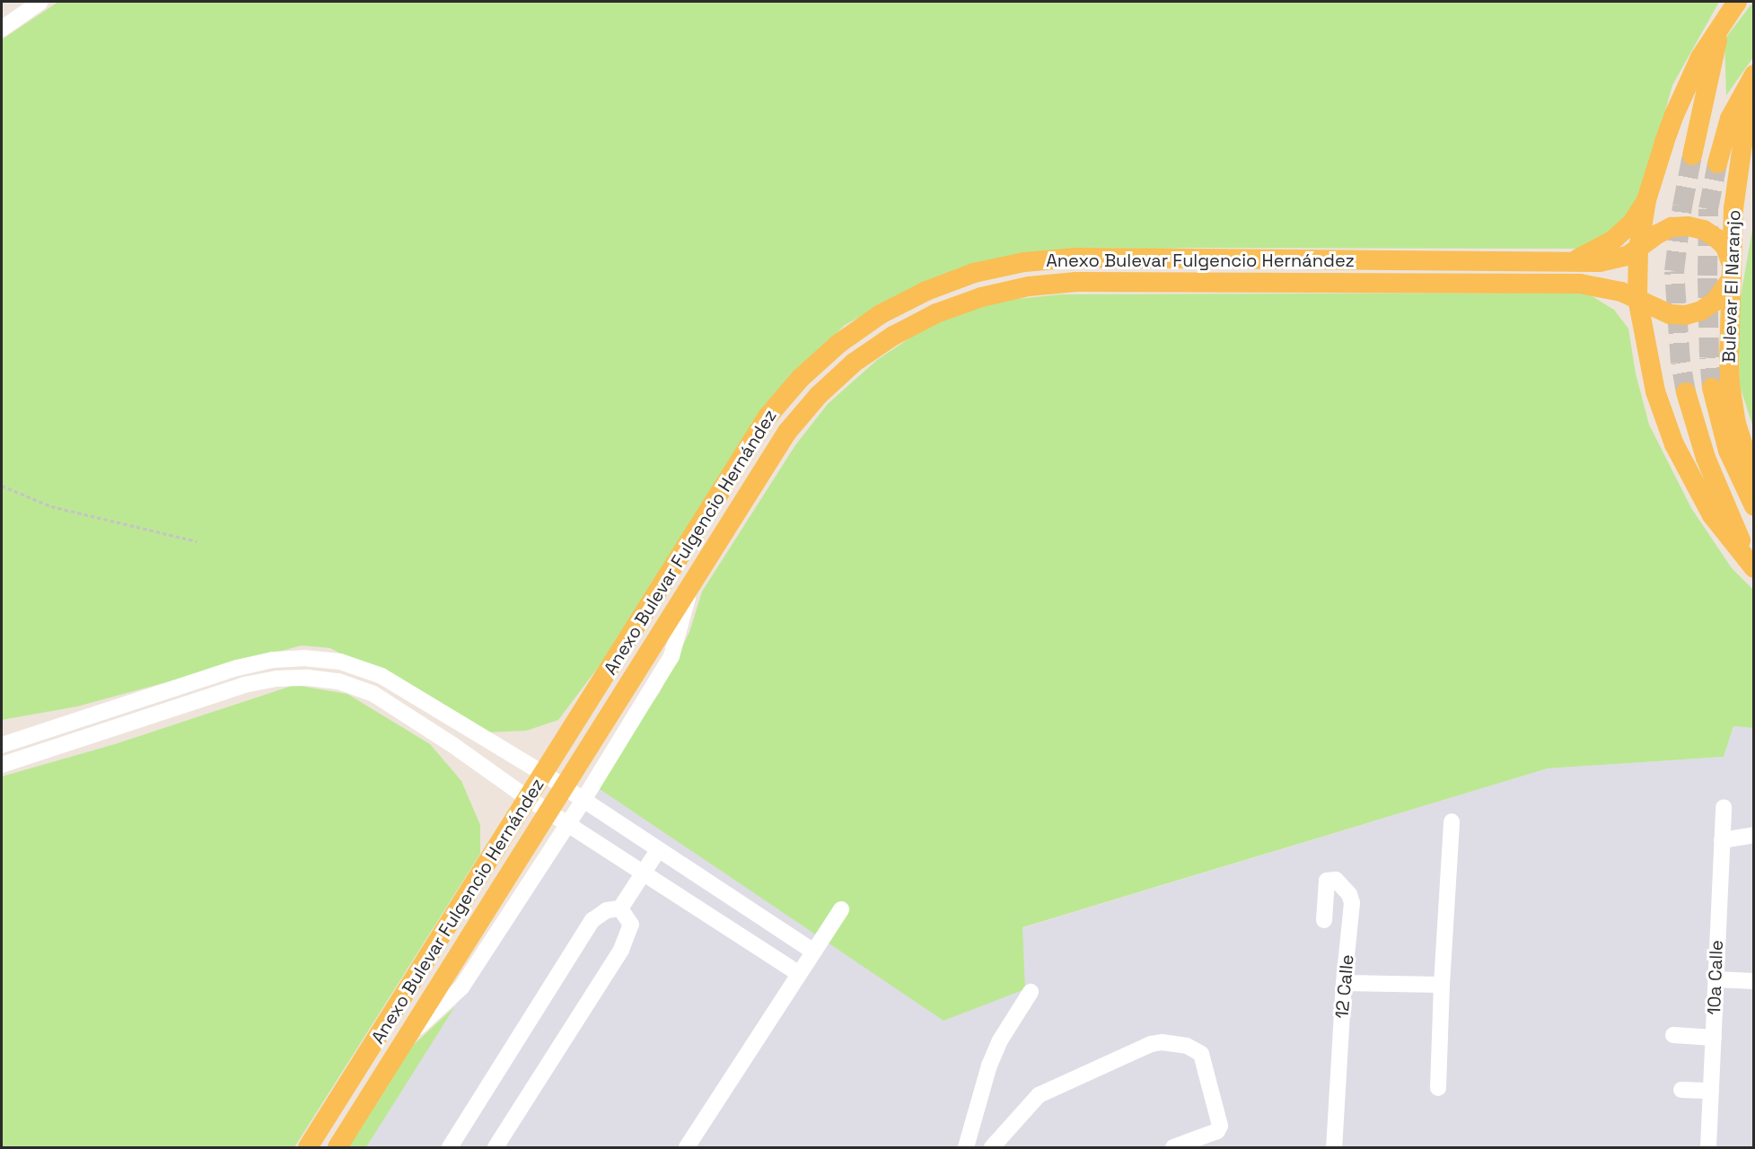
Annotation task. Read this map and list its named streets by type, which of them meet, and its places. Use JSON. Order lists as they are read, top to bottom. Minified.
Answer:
{"streets":{"main road":["Anexo Bulevar Fulgencio Hernández","Bulevar El Naranjo"],"lane":["10a Calle","12 Calle"]},"crossings":[["Anexo Bulevar Fulgencio Hernández","Bulevar El Naranjo"]]}
